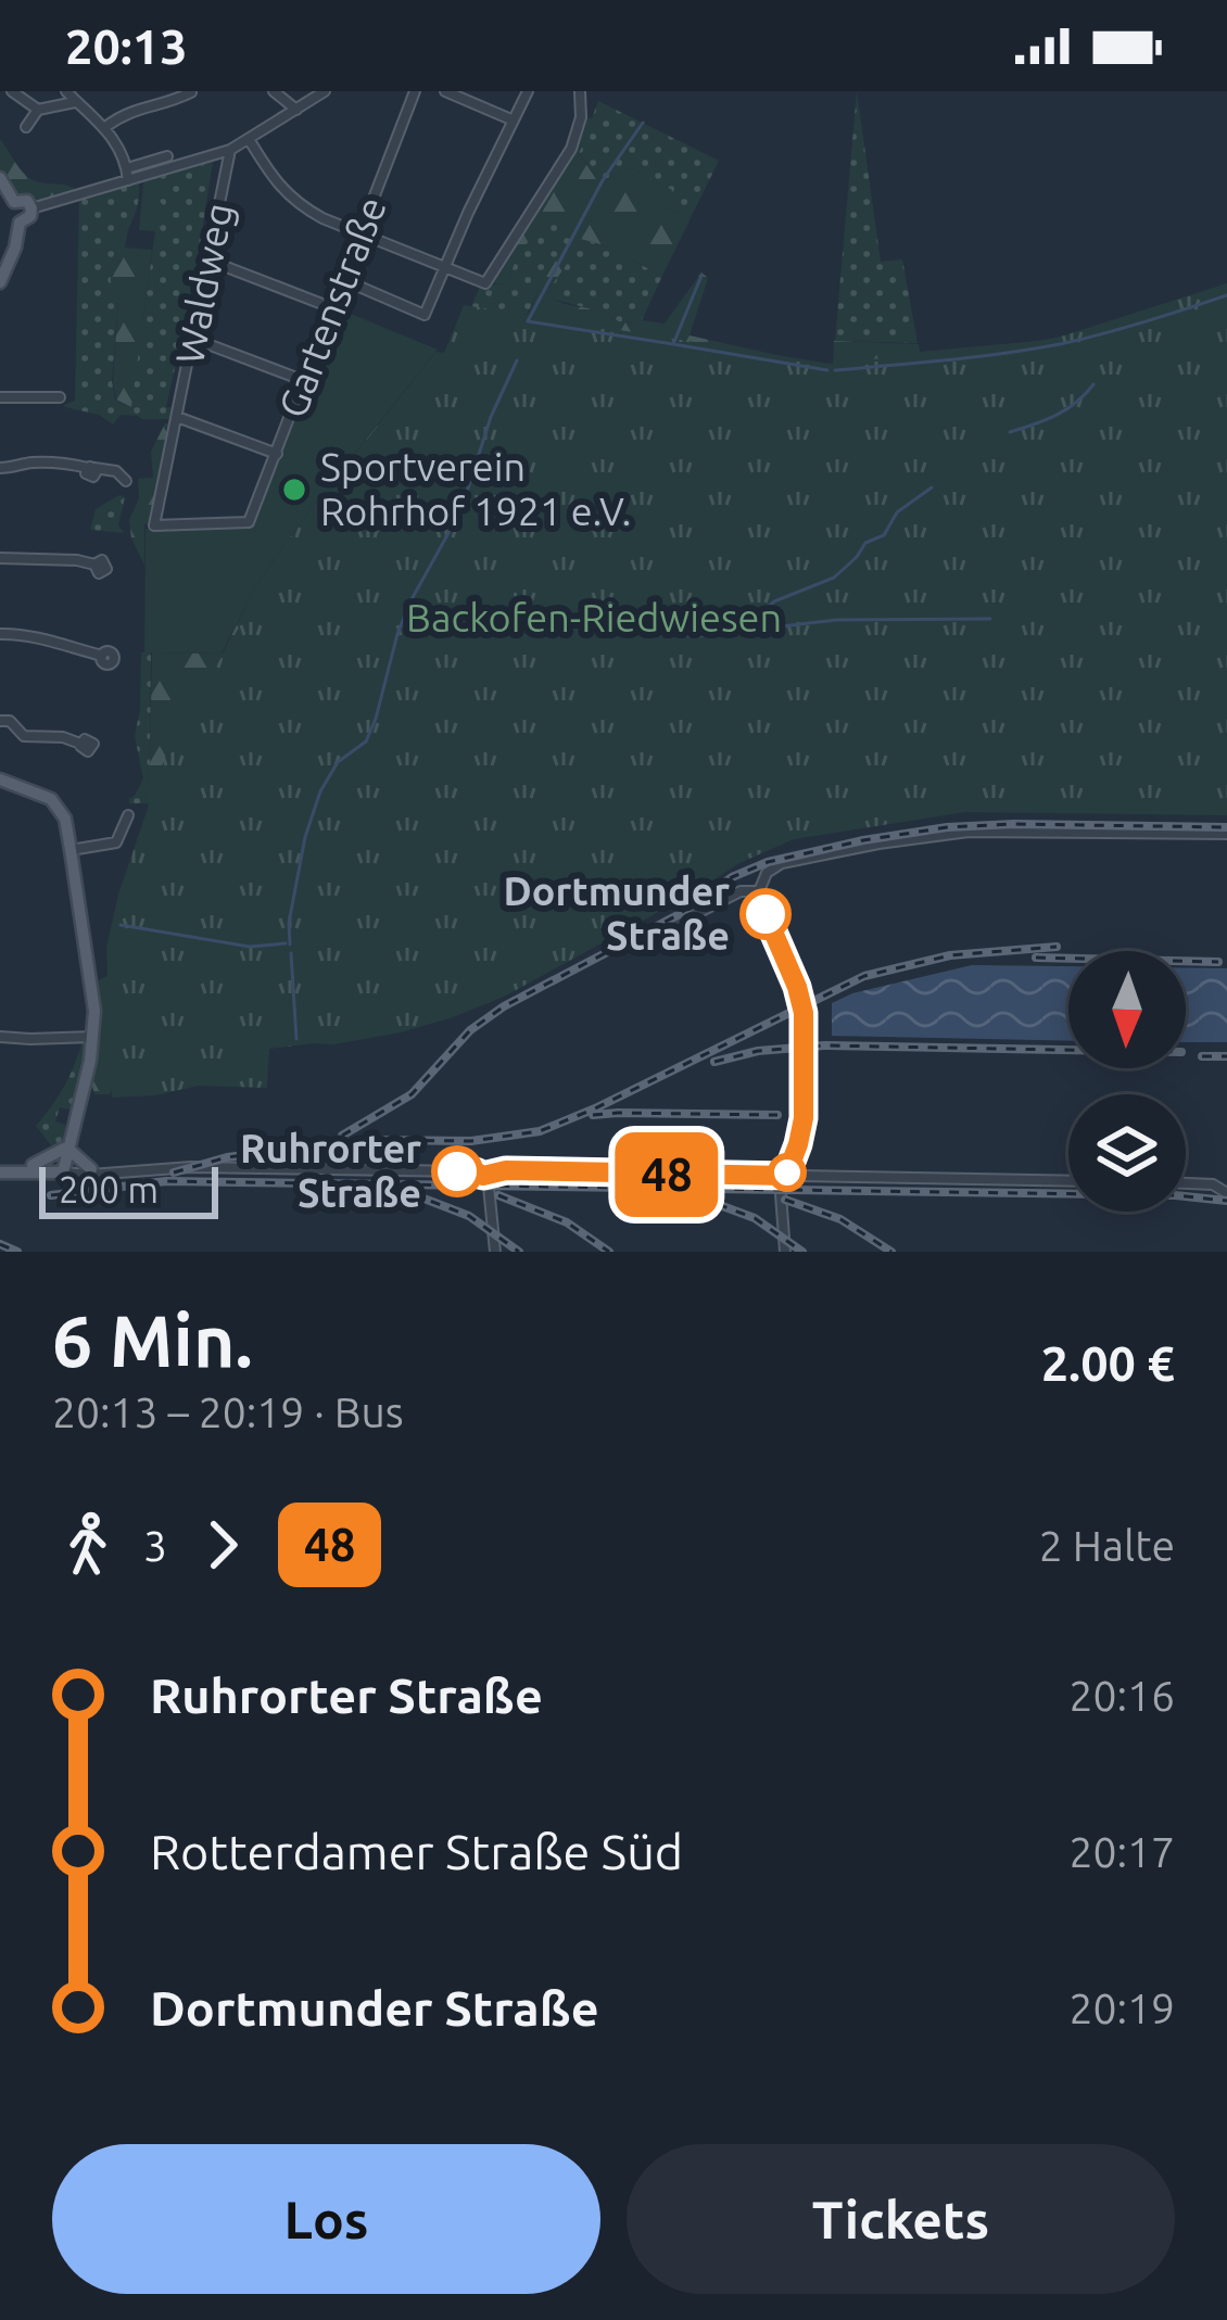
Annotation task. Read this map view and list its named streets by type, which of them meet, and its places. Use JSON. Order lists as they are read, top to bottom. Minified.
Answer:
{"streets":{"street":["Waldweg","Gartenstraße"]},"crossings":[["Waldweg","Gartenstraße"]],"parks":["Backofen-Riedwiesen"],"places":["Sportverein Rohrhof 1921 e.V.","Dortmunder Straße","Ruhrorter Straße"],"lines":["bus line 48"],"scale_bar":"200 m","north":"bottom","page":{"status":"20:13","on_map":"48","scale":"200 m","heading":["6 Min.","20:13 – 20:19 · Bus","2.00 €"],"legs":["3","48","2 Halte"],"list":[{"name":"Ruhrorter Straße","value":"20:16"},{"name":"Rotterdamer Straße Süd","value":"20:17"},{"name":"Dortmunder Straße","value":"20:19"}],"buttons":["Los","Tickets"]}}
